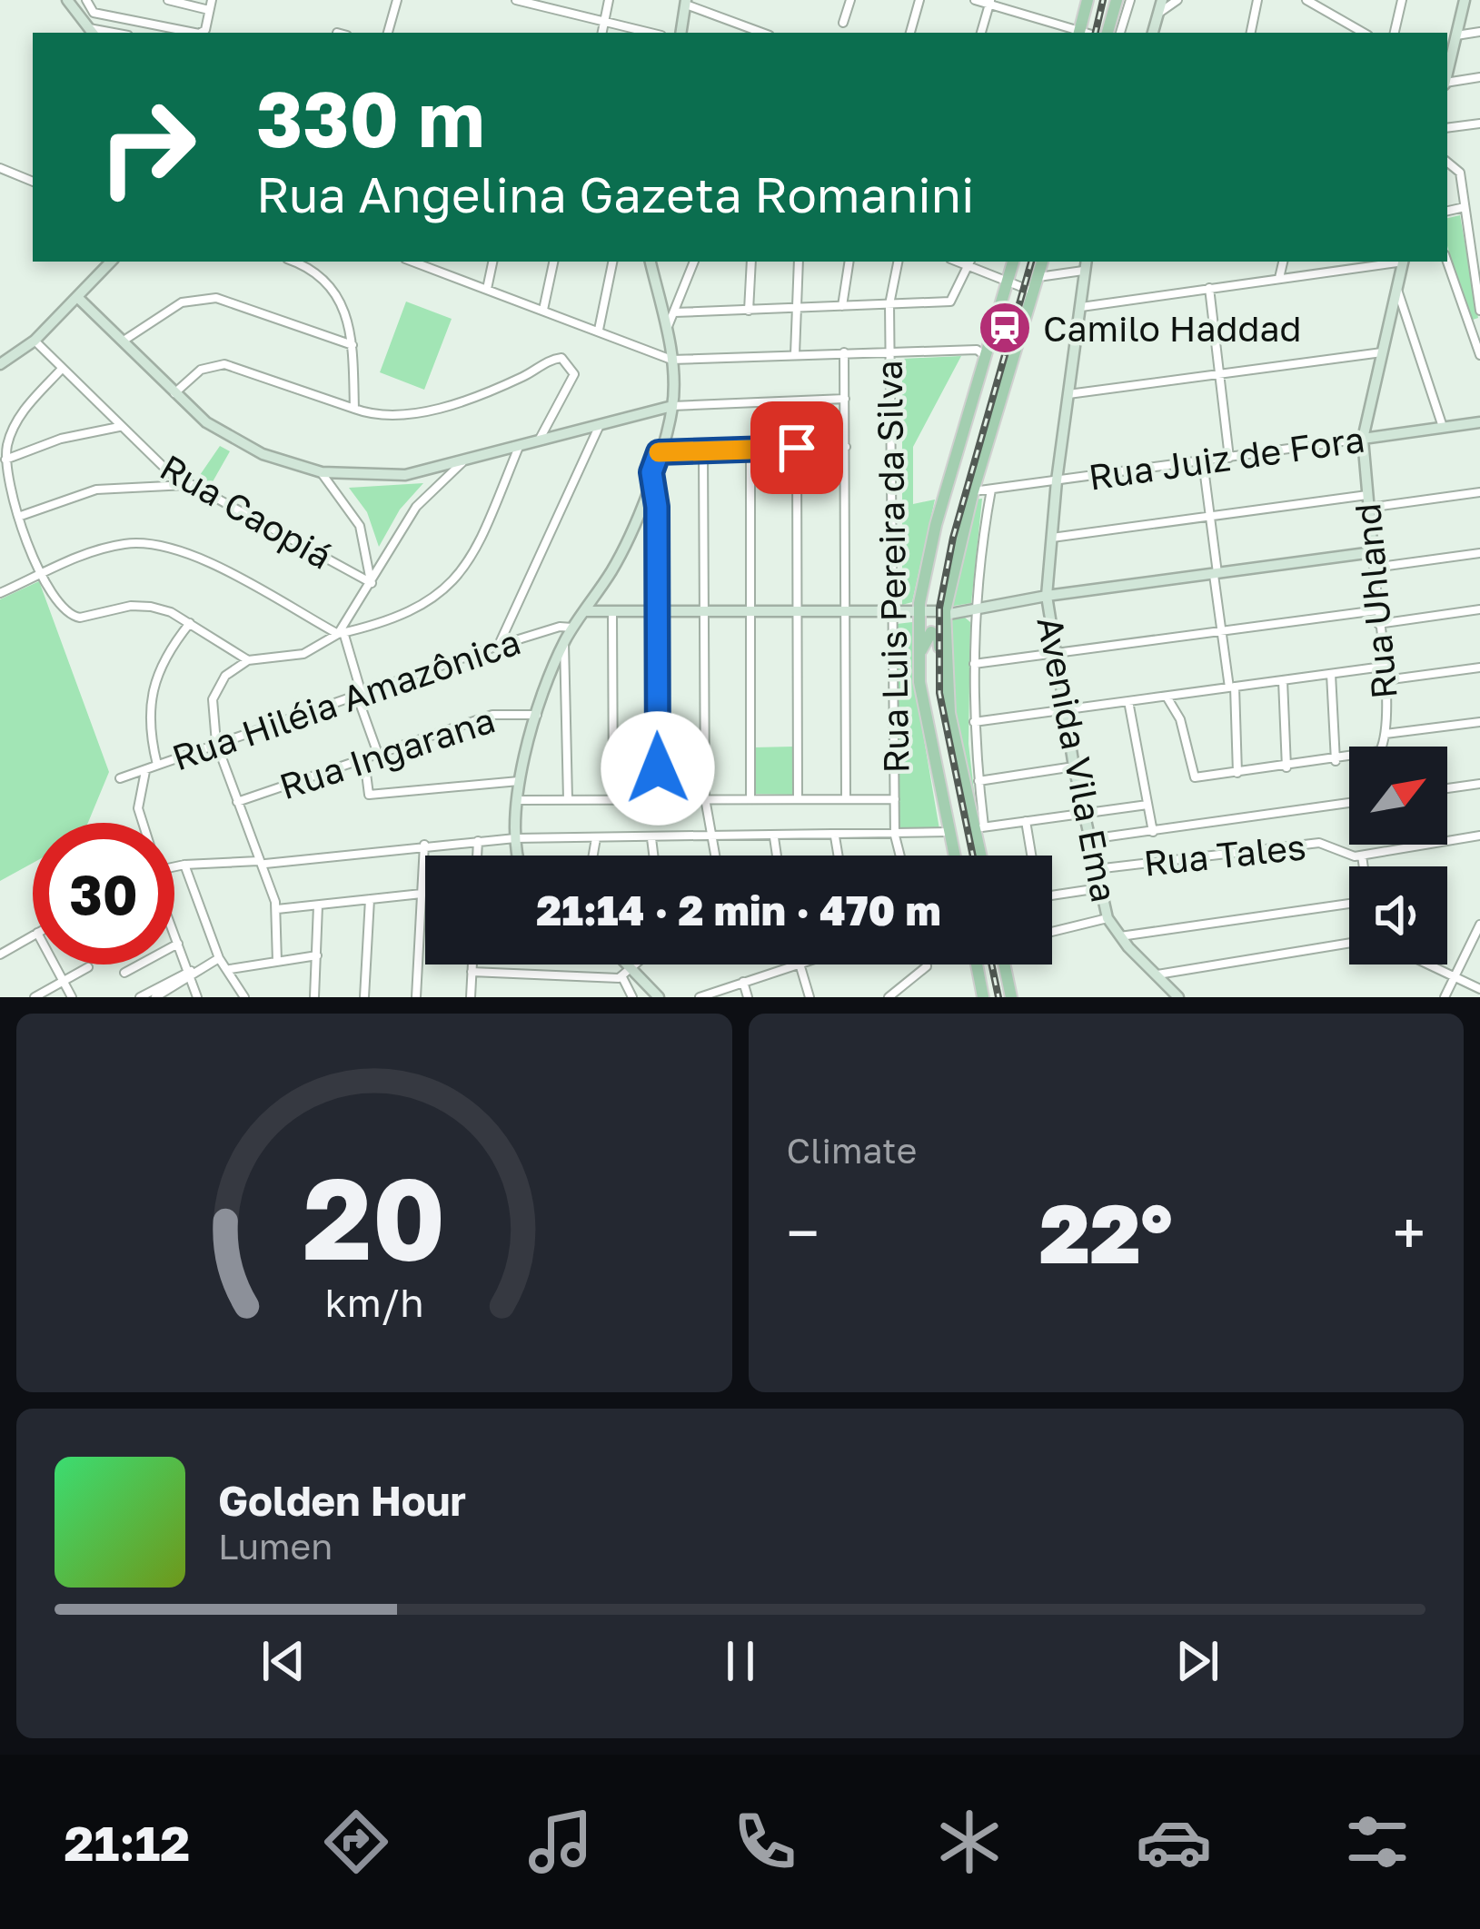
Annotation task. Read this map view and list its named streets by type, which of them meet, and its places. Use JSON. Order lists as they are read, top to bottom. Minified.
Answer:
{"streets":{"street":["Rua Juiz de Fora","Rua Caopiá","Rua Luis Pereira da Silva","Rua Uhland","Rua Hiléia Amazônica","Rua Ingarana","Avenida Vila Ema","Rua Tales"]},"crossings":[["Rua Juiz de Fora","Rua Uhland"],["Rua Juiz de Fora","Avenida Vila Ema"],["Avenida Vila Ema","Rua Tales"]],"places":{"station":["Camilo Haddad"]},"north":"top right","page":{"turn":["330 m","Rua Angelina Gazeta Romanini"],"limit":"30","trip":"21:14 · 2 min · 470 m","tile":"Climate","heat":["−","22°","+"],"song":["Golden Hour","Lumen"],"tabs":"21:12","gauge":["20","km/h"]}}
